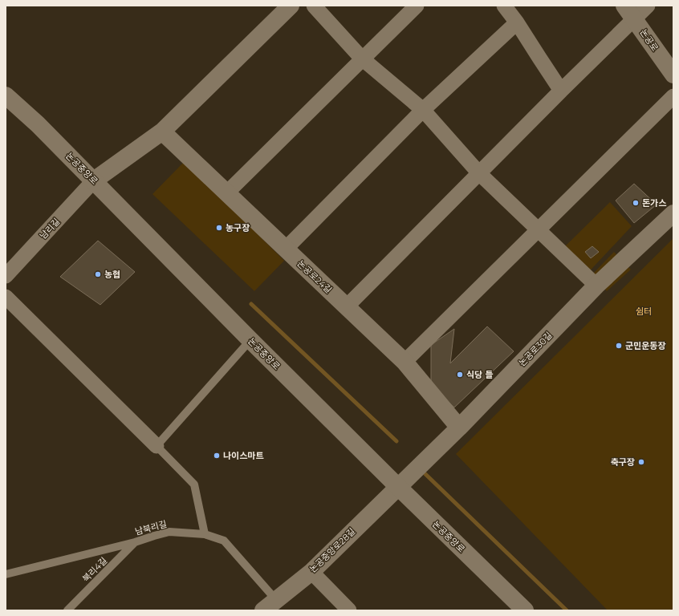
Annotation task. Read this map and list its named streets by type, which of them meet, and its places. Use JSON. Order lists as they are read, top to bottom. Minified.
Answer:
{"streets":{"street":["논공로","논공중앙로","남리길","논공로24길","논공로30길","논공중앙로28길"],"lane":["남북리길","북리4길"]},"crossings":[["논공중앙로","남리길"],["논공중앙로","논공로30길"],["논공중앙로","논공중앙로28길"],["논공로24길","논공로30길"],["논공로30길","논공중앙로28길"],["남북리길","논공중앙로28길"],["남북리길","북리4길"]],"parks":["쉼터"],"places":["돈가스","농구장","농협","군민운동장","식당 들","나이스마트","축구장"]}
